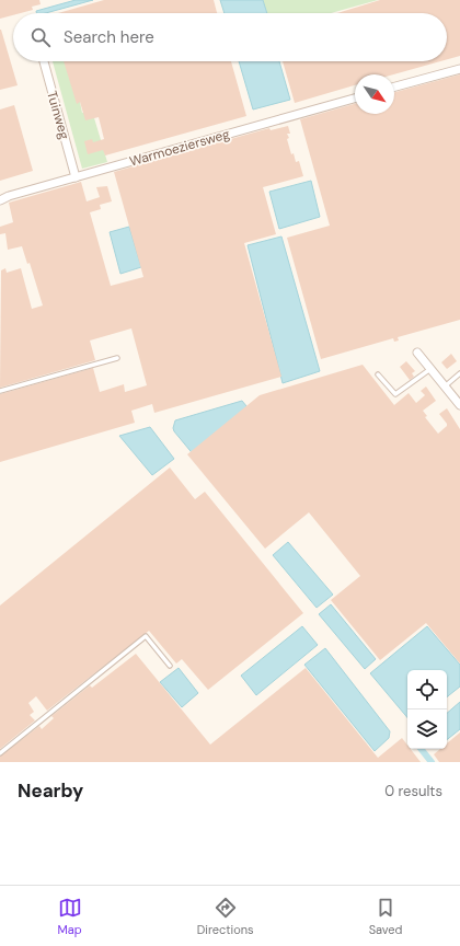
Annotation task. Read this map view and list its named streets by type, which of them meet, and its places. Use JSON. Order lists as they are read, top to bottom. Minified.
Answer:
{"streets":{"street":["Tuinweg","Warmoeziersweg"]},"crossings":[["Tuinweg","Warmoeziersweg"]],"north":"bottom right","page":{"search":"Search here","heading":["Nearby","0 results"],"nav":["Map","Directions","Saved"]}}
